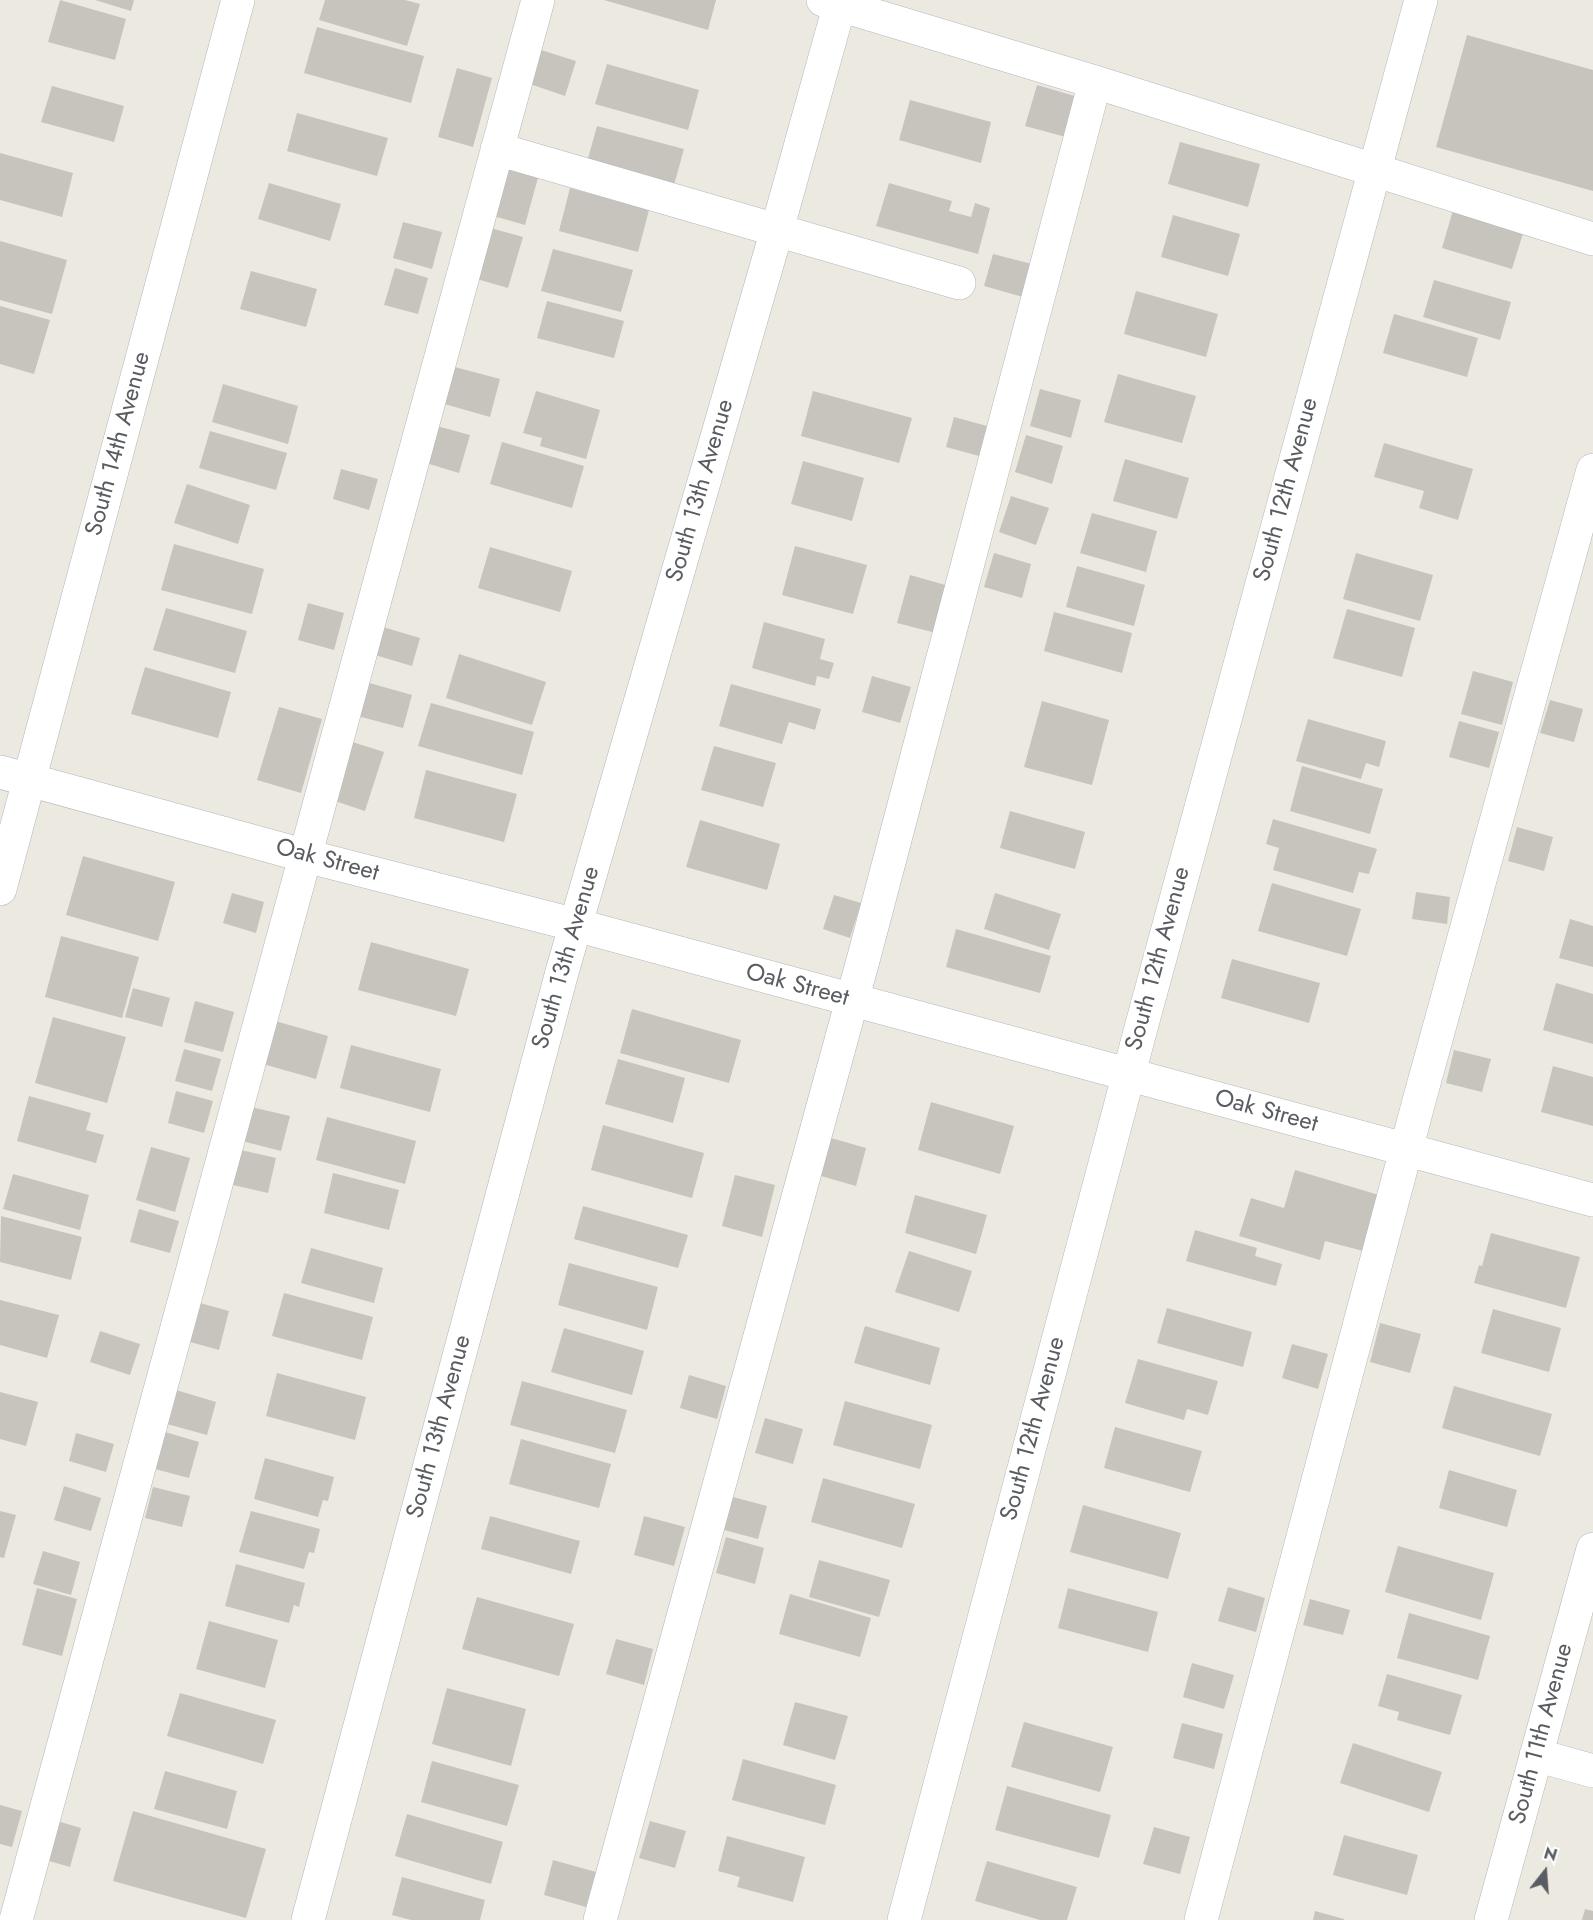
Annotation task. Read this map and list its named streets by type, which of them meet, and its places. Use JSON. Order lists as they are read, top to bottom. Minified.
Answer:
{"streets":{"street":["South 14th Avenue","South 12th Avenue","South 13th Avenue","Oak Street","South 11th Avenue"]},"crossings":[["South 14th Avenue","Oak Street"],["South 12th Avenue","Oak Street"],["South 13th Avenue","Oak Street"]],"north":"top"}
